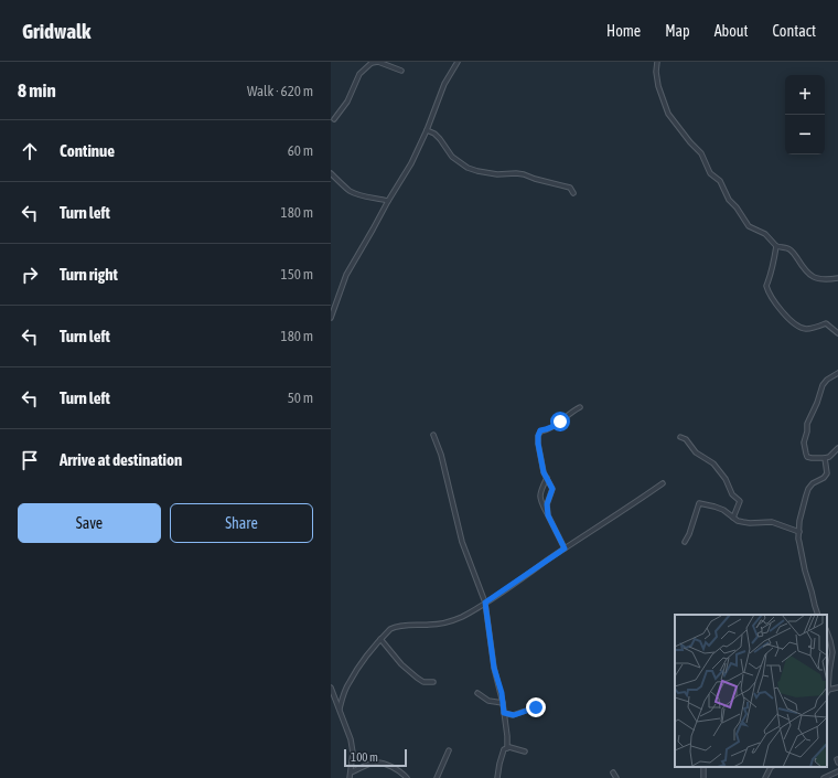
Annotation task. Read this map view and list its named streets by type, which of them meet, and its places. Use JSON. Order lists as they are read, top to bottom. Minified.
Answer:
{"scale_bar":"100 m","page":{"header":"Gridwalk","nav":["Home","Map","About","Contact"],"heading":["8 min","Walk · 620 m"],"map_buttons":["+","−"],"list":[["Continue","60 m"],["Turn left","180 m"],["Turn right","150 m"],["Turn left","180 m"],["Turn left","50 m"],"Arrive at destination"],"buttons":["Save","Share"],"scale":"100 m"}}
